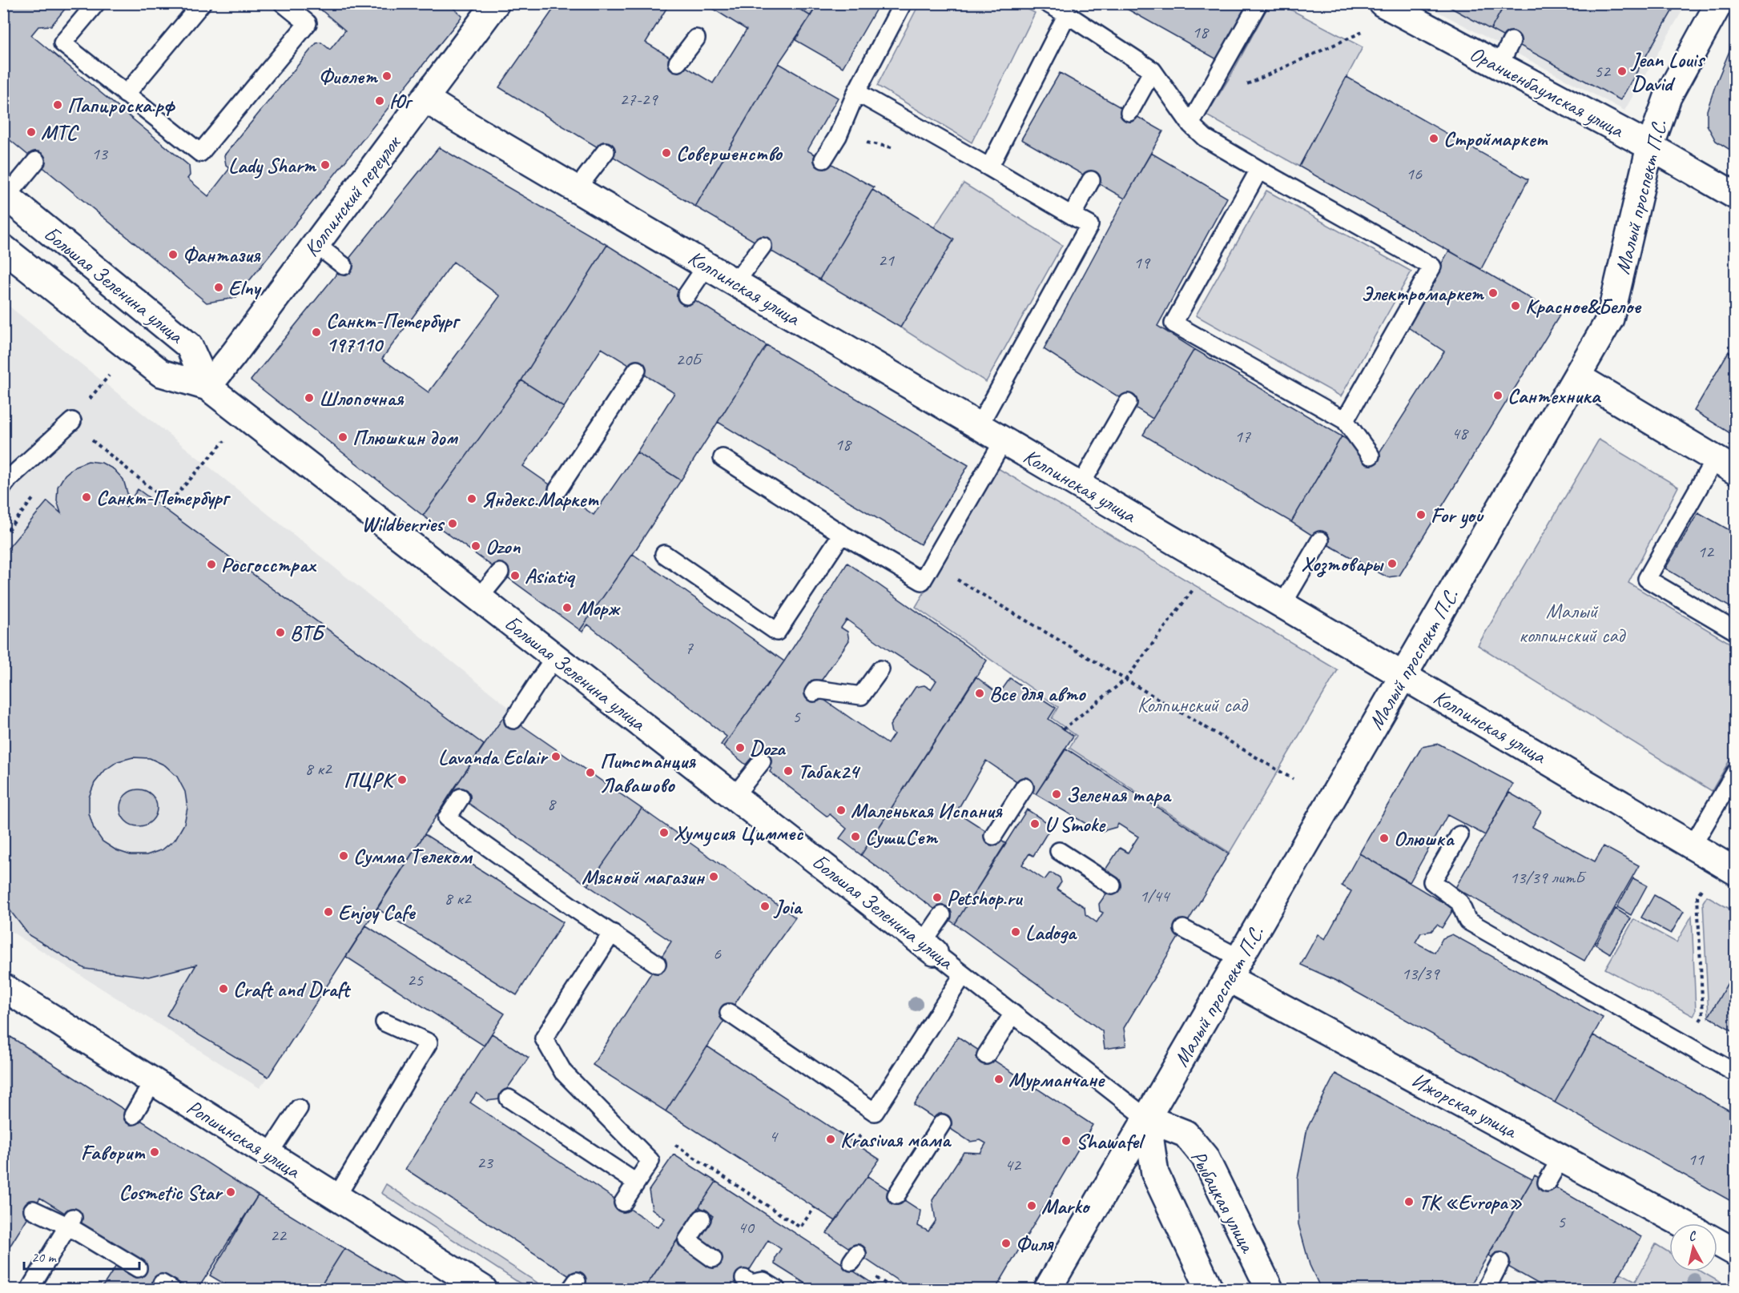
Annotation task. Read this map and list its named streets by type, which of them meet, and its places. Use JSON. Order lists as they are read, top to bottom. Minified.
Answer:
{"streets":{"street":["Ораниенбаумская улица","Колпинский переулок","Малый проспект П.С.","Большая Зеленина улица","Колпинская улица","Ижорская улица","Ропшинская улица","Рыбацкая улица"]},"crossings":[["Ораниенбаумская улица","Малый проспект П.С."],["Колпинский переулок","Большая Зеленина улица"],["Колпинский переулок","Колпинская улица"],["Малый проспект П.С.","Большая Зеленина улица"],["Малый проспект П.С.","Колпинская улица"],["Малый проспект П.С.","Ижорская улица"],["Малый проспект П.С.","Рыбацкая улица"],["Большая Зеленина улица","Рыбацкая улица"]],"parks":["Малый колпинский сад","Колпинский сад"],"places":["Jean Louis David","Фиолет","Юг","Папироска.рф","МТС","Строймаркет","Совершенство","Lady Sharm","Фантазия","Elny","Электромаркет","Красное&Белое","Санкт-Петербург 197110","Сантехника","Шлопочная","Плюшкин дом","Санкт-Петербург","Яндекс.Маркет","For you","Wildberries","Ozon","Хозтовары","Росгосстрах","Asiatiq","Морж","ВТБ","Все для авто","Doza","Lavanda Eclair","Табак24","Питстанция Лавашово","ПЦРК","Зеленая тара","Маленькая Испания","U Smoke","Хумусия Циммес","СушиСет","Олюшка","Сумма Телеком","Мясной магазин","Petshop.ru","Joia","Enjoy Cafe","Ladoga","Craft and Draft","Мурманчане","Krasivaя мама","Shawafel","Fаворит","Cosmetic Star","ТК «Evropa»","Marko","Филя"],"house_numbers":["18","52","27-29","13","16","21","19","20Б","48","17","18","12","7","5","8 к2","8","13/39 литБ","1/44","8 к2","6","13/39","25","4","11","23","42","5","40","22"],"scale_bar":"20 m","north":"top"}
